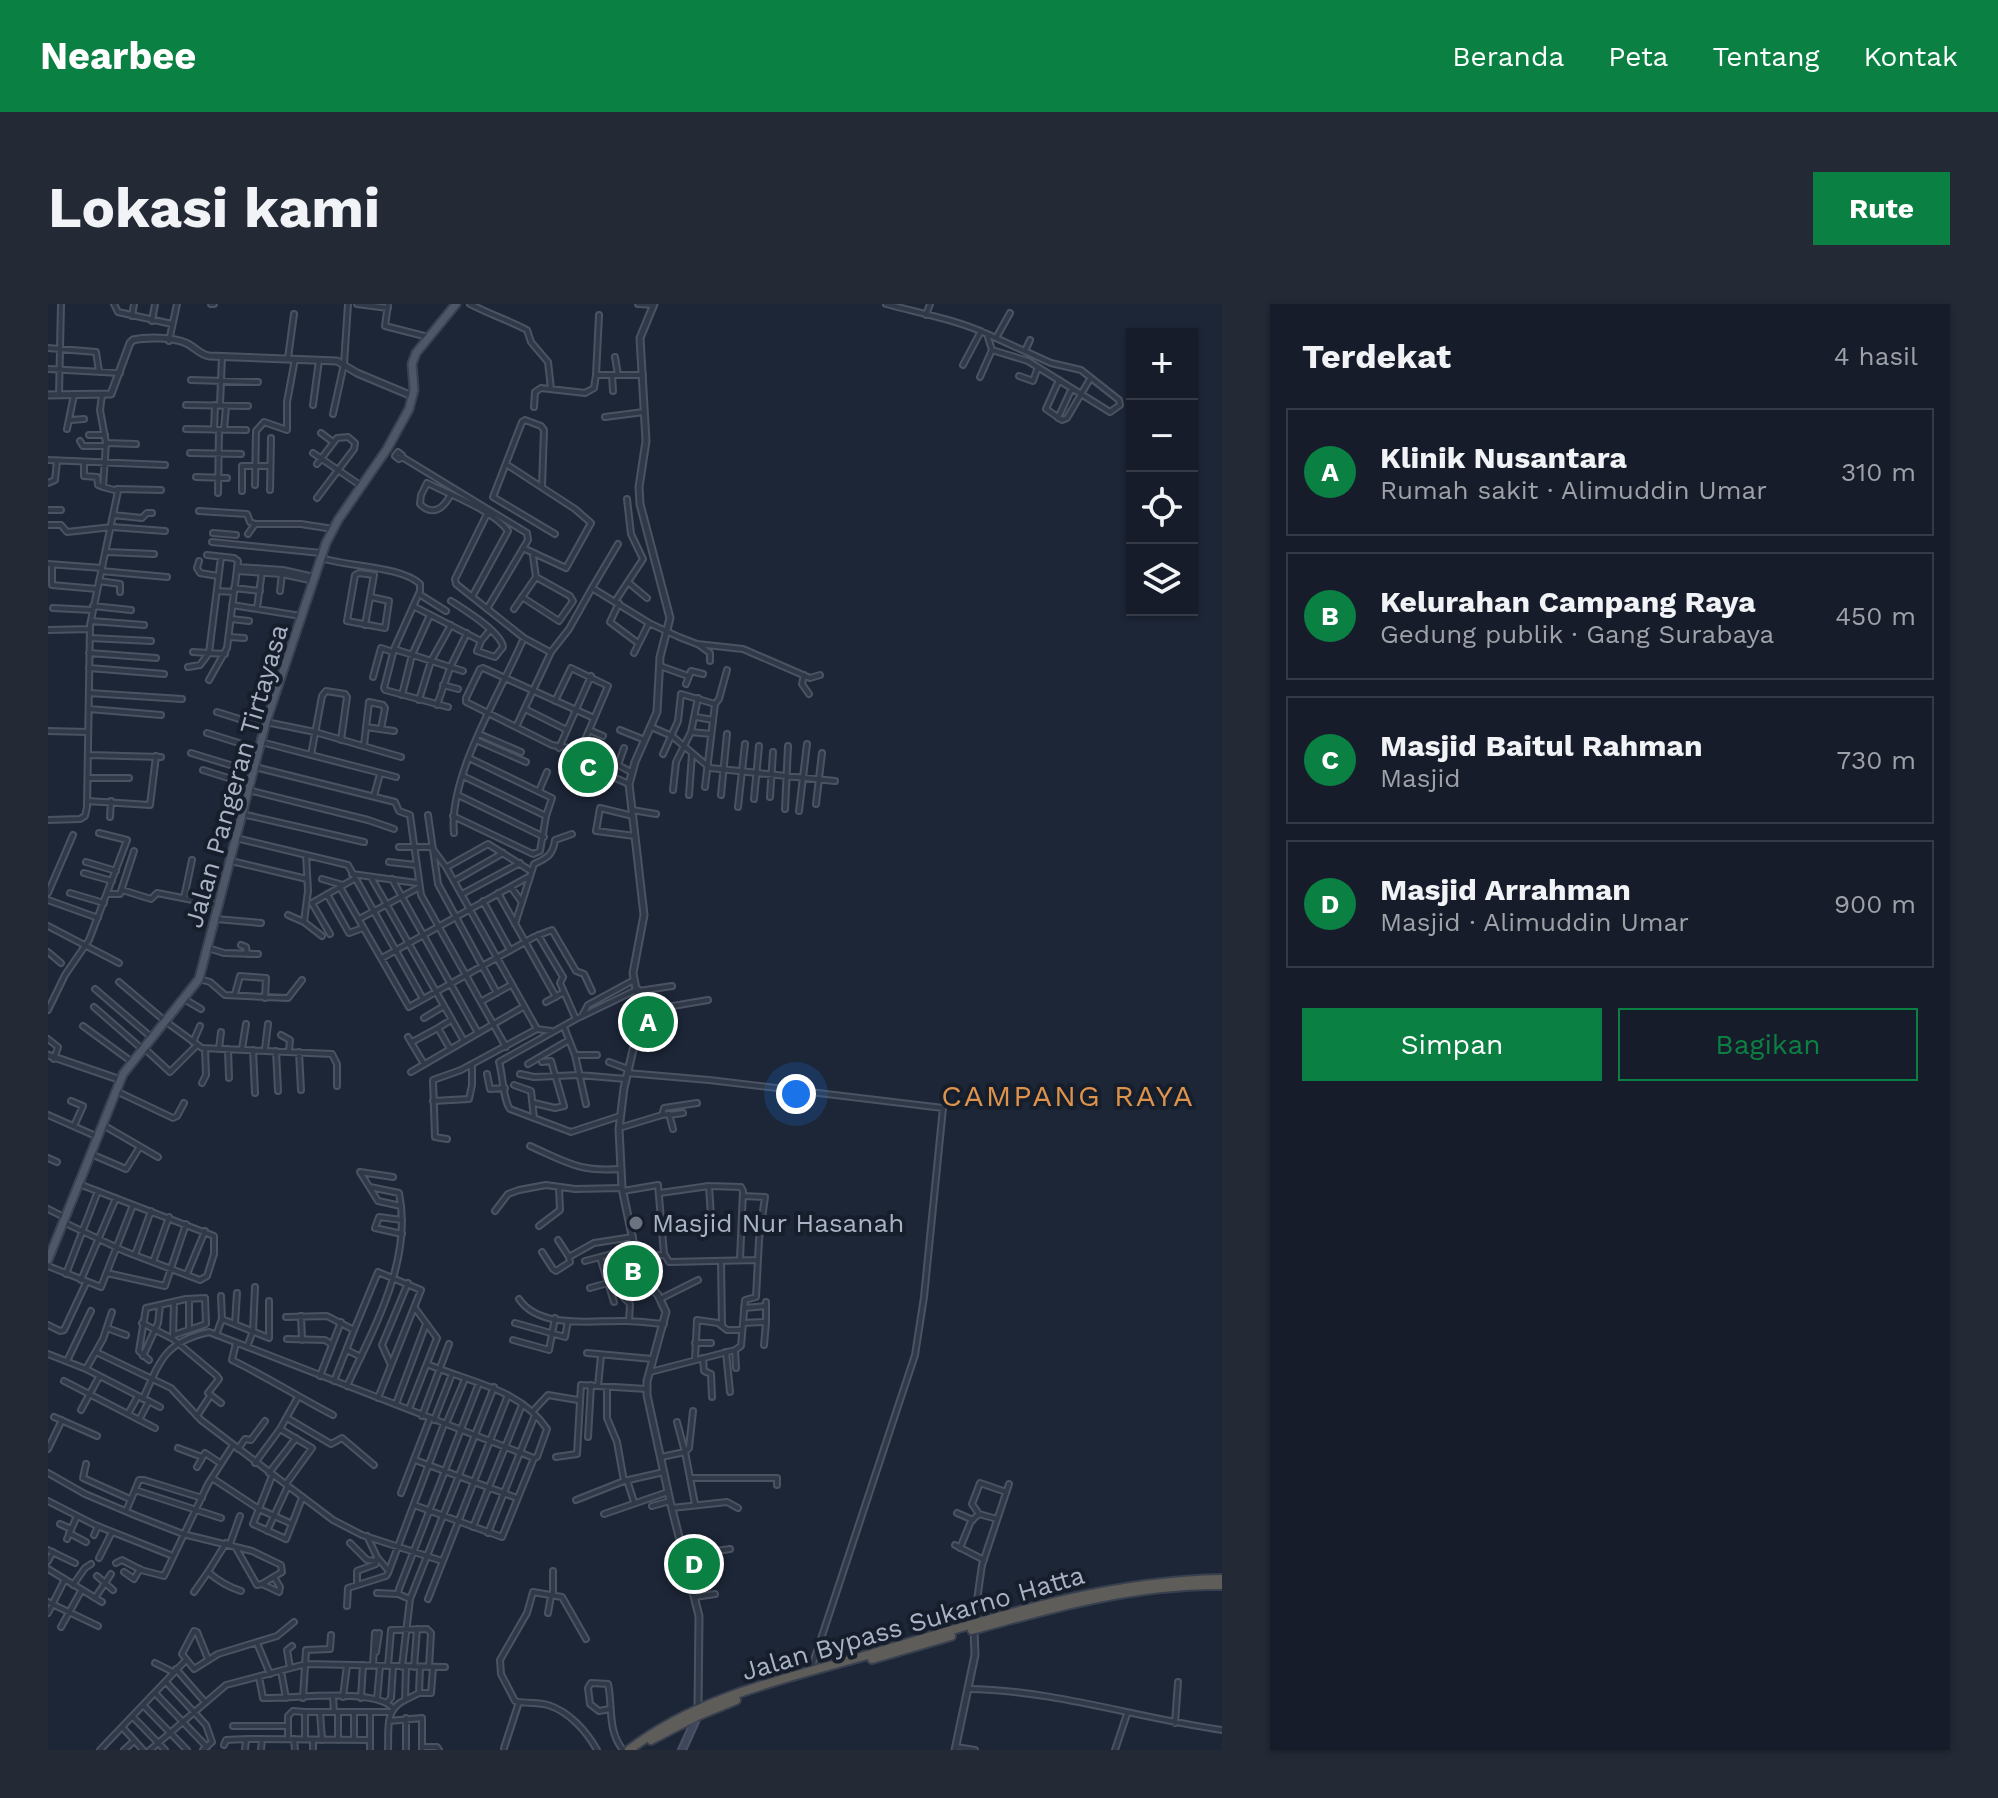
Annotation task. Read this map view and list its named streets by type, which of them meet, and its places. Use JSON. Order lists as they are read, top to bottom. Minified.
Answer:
{"streets":{"highway":["Jalan Bypass Sukarno Hatta"],"main road":["Jalan Pangeran Tirtayasa"]},"districts":["CAMPANG RAYA"],"places":["Masjid Nur Hasanah"],"page":{"header":"Nearbee","nav":["Beranda","Peta","Tentang","Kontak"],"buttons":["Rute",["Simpan","Bagikan"]],"title":"Lokasi kami","heading":["Terdekat","4 hasil"],"map_buttons":["+","−"],"list":[{"mark":"A","name":"Klinik Nusantara","note":"Rumah sakit · Alimuddin Umar","value":"310 m"},{"mark":"B","name":"Kelurahan Campang Raya","note":"Gedung publik · Gang Surabaya","value":"450 m"},{"mark":"C","name":"Masjid Baitul Rahman","note":"Masjid","value":"730 m"},{"mark":"D","name":"Masjid Arrahman","note":"Masjid · Alimuddin Umar","value":"900 m"}],"pins":["C","A","B","D"]}}
